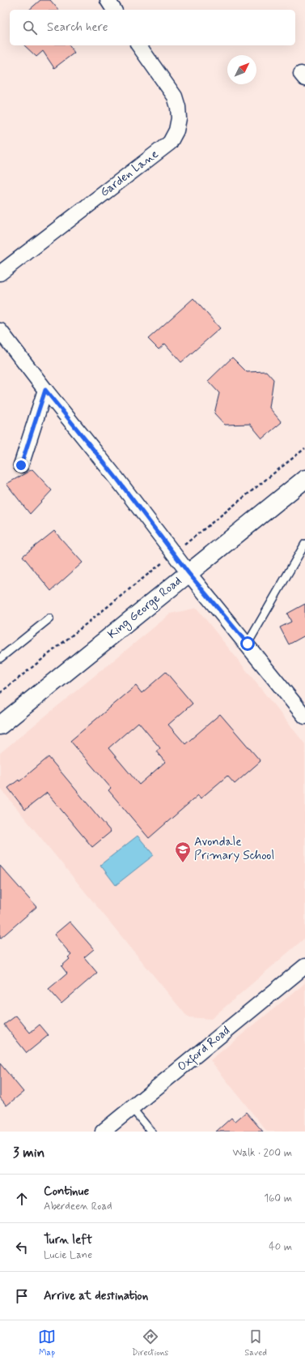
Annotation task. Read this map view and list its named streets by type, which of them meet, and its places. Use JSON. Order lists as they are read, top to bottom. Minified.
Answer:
{"streets":{"main road":["King George Road"],"street":["Garden Lane","Oxford Road"]},"places":{"school or university":["Avondale Primary School"]},"north":"top right","page":{"search":"Search here","heading":["3 min","Walk · 200 m"],"list":[["Continue","Aberdeen Road","160 m"],["Turn left","Lucie Lane","40 m"],"Arrive at destination"],"nav":["Map","Directions","Saved"]}}
